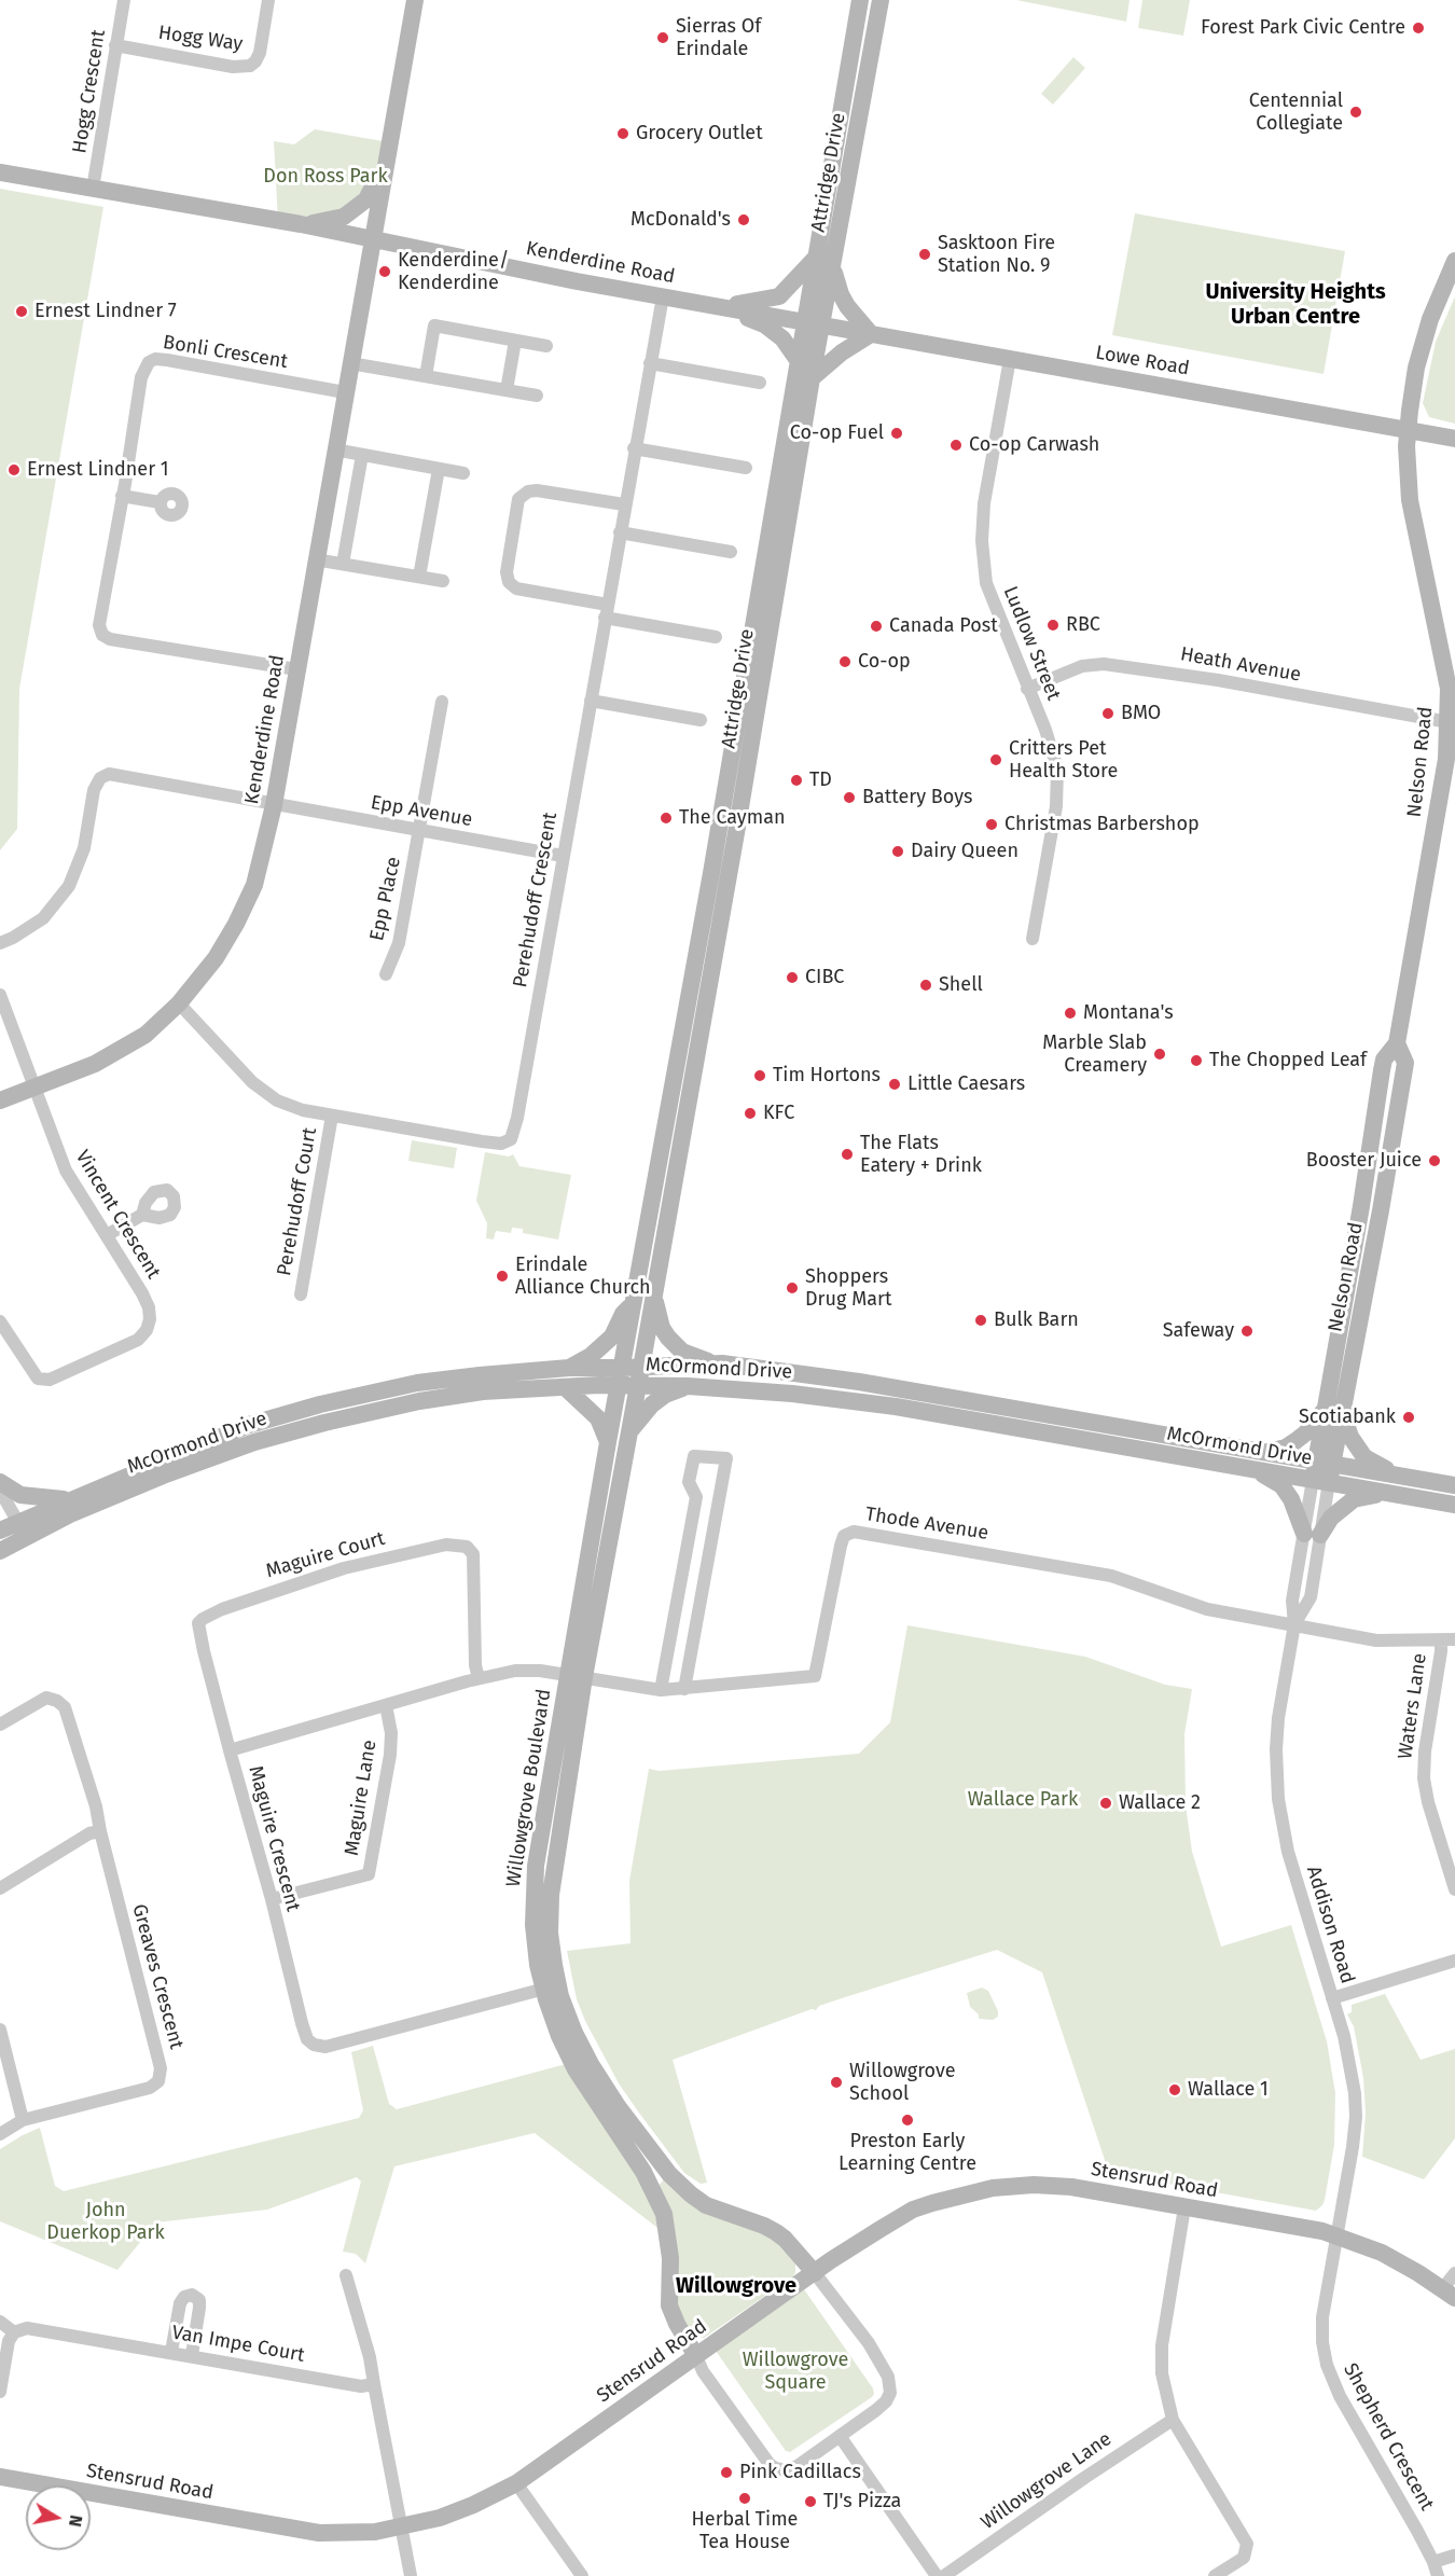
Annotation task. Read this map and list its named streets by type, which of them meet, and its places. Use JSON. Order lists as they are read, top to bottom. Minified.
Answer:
{"streets":{"street":["Hogg Way","Hogg Crescent","Attridge Drive","Kenderdine Road","Bonli Crescent","Lowe Road","Ludlow Street","Heath Avenue","Nelson Road","Epp Avenue","Epp Place","Perehudoff Crescent","Perehudoff Court","Vincent Crescent","McOrmond Drive","Thode Avenue","Maguire Court","Waters Lane","Willowgrove Boulevard","Maguire Lane","Maguire Crescent","Addison Road","Greaves Crescent","Stensrud Road","Van Impe Court","Shepherd Crescent","Willowgrove Lane"]},"crossings":[["Hogg Way","Hogg Crescent"],["Hogg Crescent","Kenderdine Road"],["Attridge Drive","Kenderdine Road"],["Attridge Drive","Lowe Road"],["Attridge Drive","McOrmond Drive"],["Attridge Drive","Willowgrove Boulevard"],["Kenderdine Road","Bonli Crescent"],["Kenderdine Road","Lowe Road"],["Kenderdine Road","Epp Avenue"],["Kenderdine Road","Perehudoff Crescent"],["Kenderdine Road","Vincent Crescent"],["Lowe Road","Ludlow Street"],["Lowe Road","Nelson Road"],["Ludlow Street","Heath Avenue"],["Heath Avenue","Nelson Road"],["Nelson Road","McOrmond Drive"],["Nelson Road","Addison Road"],["Epp Avenue","Epp Place"],["Epp Avenue","Perehudoff Crescent"],["Perehudoff Crescent","Perehudoff Court"],["McOrmond Drive","Willowgrove Boulevard"],["McOrmond Drive","Addison Road"],["Thode Avenue","Willowgrove Boulevard"],["Thode Avenue","Maguire Crescent"],["Thode Avenue","Addison Road"],["Maguire Court","Maguire Crescent"],["Willowgrove Boulevard","Maguire Crescent"],["Willowgrove Boulevard","Stensrud Road"],["Maguire Lane","Maguire Crescent"],["Addison Road","Stensrud Road"],["Addison Road","Shepherd Crescent"],["Stensrud Road","Shepherd Crescent"]],"districts":["University Heights Urban Centre","Willowgrove"],"parks":["Don Ross Park","Wallace Park","John Duerkop Park","Willowgrove Square"],"places":["Forest Park Civic Centre","Sierras Of Erindale","Centennial Collegiate","Grocery Outlet","McDonald's","Sasktoon Fire Station No. 9","Kenderdine/ Kenderdine","Ernest Lindner 7","Co-op Fuel","Co-op Carwash","Ernest Lindner 1","RBC","Canada Post","Co-op","BMO","Critters Pet Health Store","TD","Battery Boys","The Cayman","Christmas Barbershop","Dairy Queen","CIBC","Shell","Montana's","Marble Slab Creamery","The Chopped Leaf","Tim Hortons","Little Caesars","KFC","The Flats Eatery + Drink","Booster Juice","Erindale Alliance Church","Shoppers Drug Mart","Bulk Barn","Safeway","Scotiabank","Wallace 2","Willowgrove School","Wallace 1","Preston Early Learning Centre","Pink Cadillacs","Herbal Time Tea House","TJ's Pizza"],"north":"right"}
